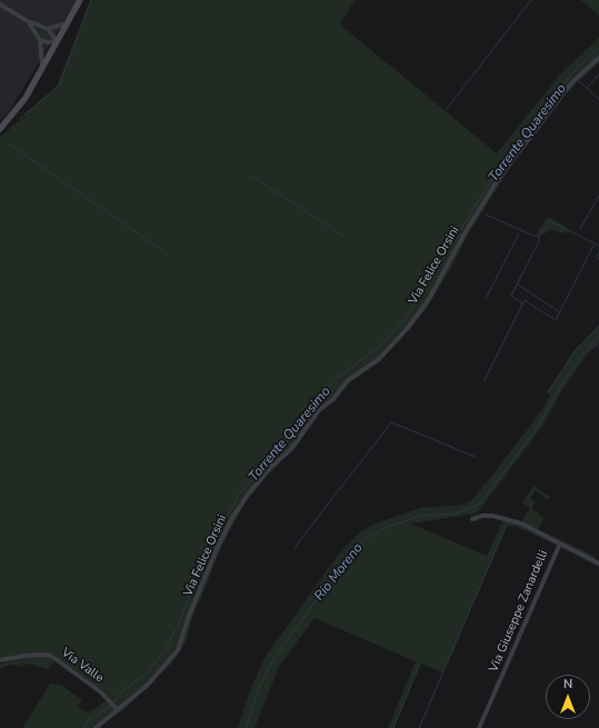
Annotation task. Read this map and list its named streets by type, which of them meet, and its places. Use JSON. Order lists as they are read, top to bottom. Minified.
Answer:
{"streets":{"street":["Via Felice Orsini","Via Giuseppe Zanardelli","Via Valle"]},"crossings":[["Via Felice Orsini","Via Valle"]],"water":["Torrente Quaresimo","Rio Moreno"],"north":"top"}
